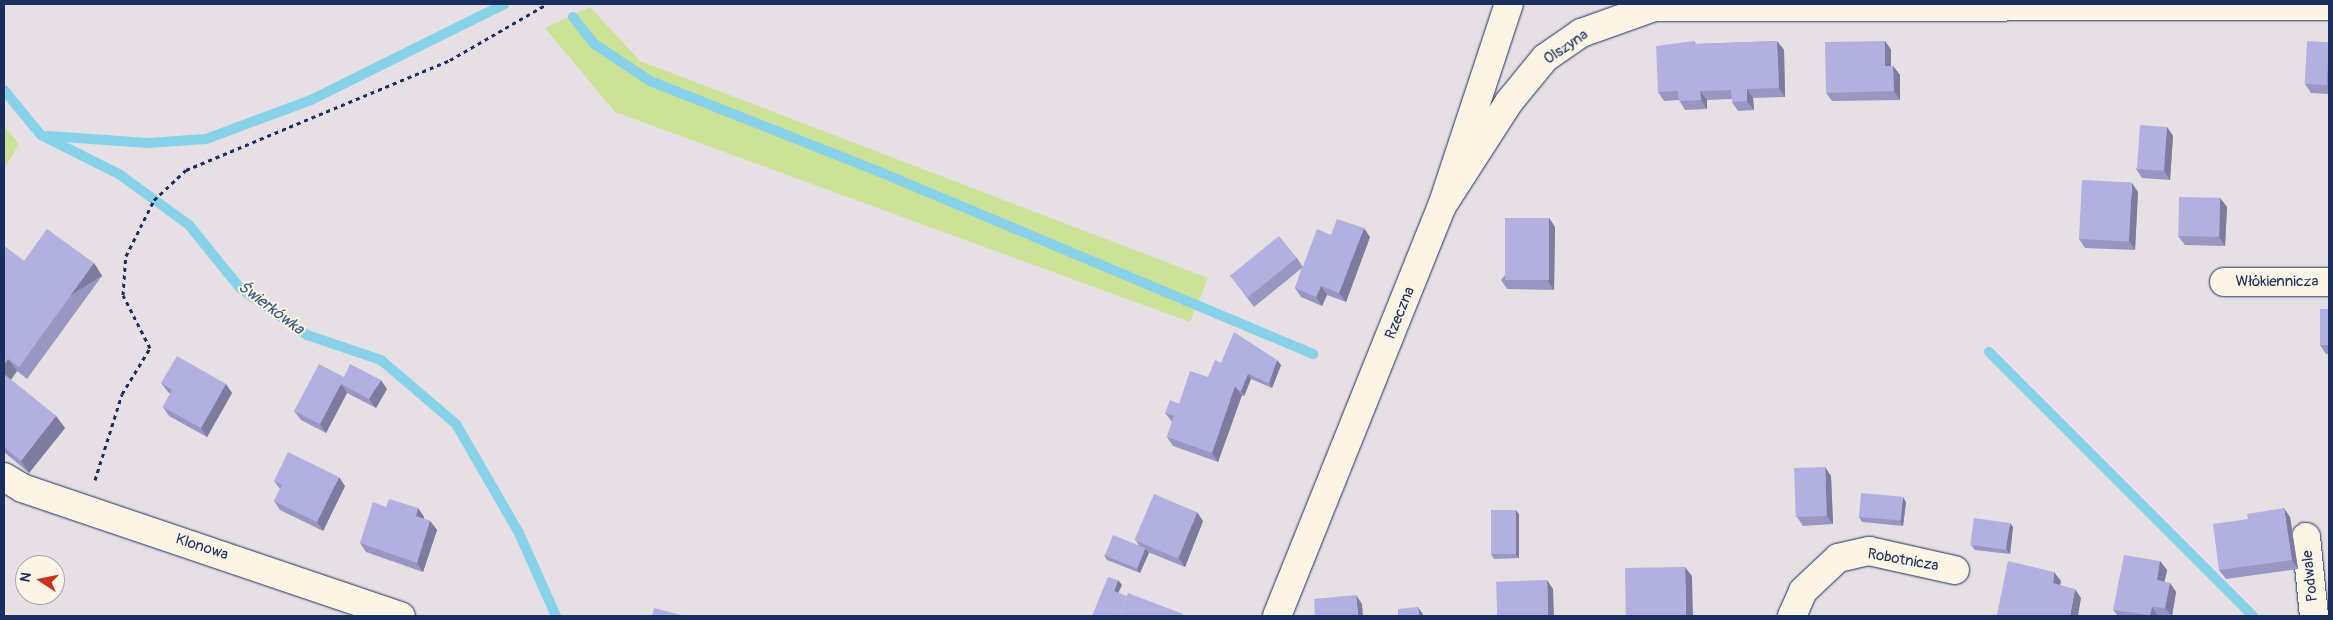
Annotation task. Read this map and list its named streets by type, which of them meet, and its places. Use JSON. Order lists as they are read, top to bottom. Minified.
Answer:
{"streets":{"street":["Olszyna","Włókiennicza","Rzeczna","Klonowa","Robotnicza","Podwale"]},"crossings":[["Olszyna","Rzeczna"]],"water":["Świerkówka"],"north":"left"}
